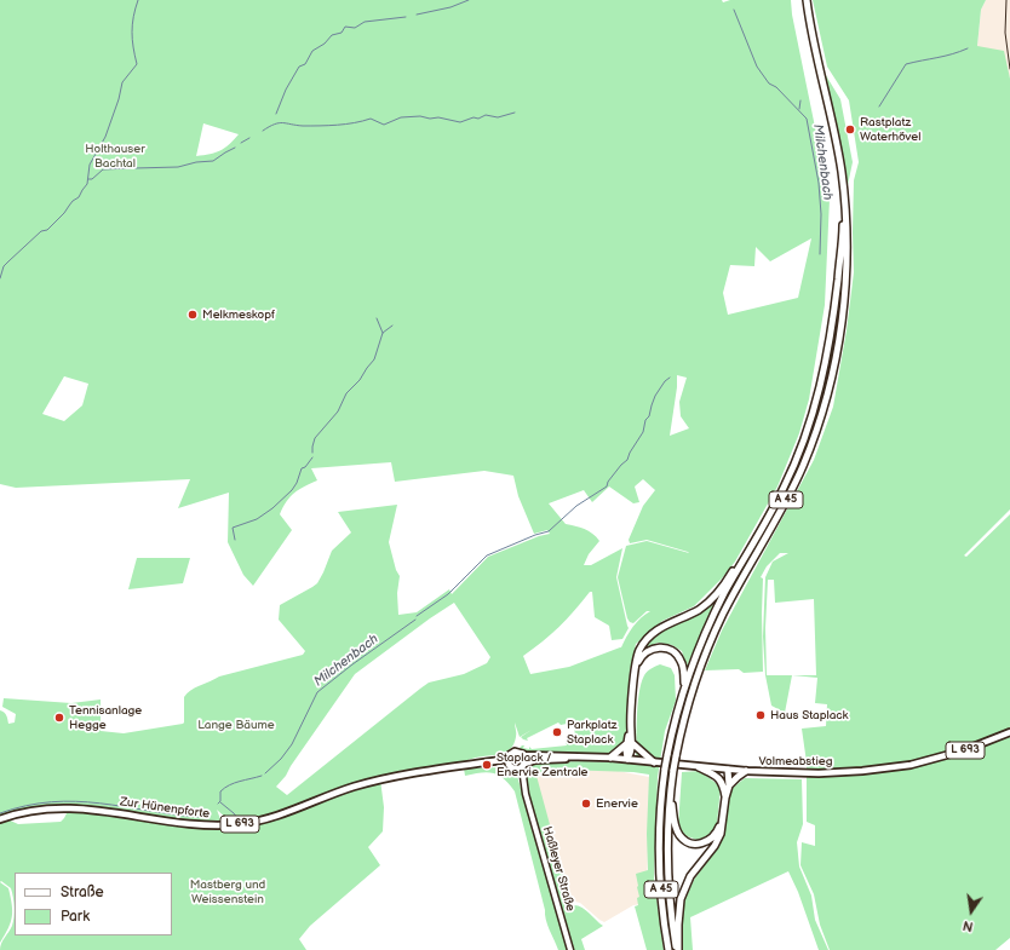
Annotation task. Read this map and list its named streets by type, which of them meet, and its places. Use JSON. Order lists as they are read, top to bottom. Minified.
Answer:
{"streets":{"highway":["A 45"],"main road":["L 693","Volmeabstieg","Zur Hünenpforte","Haßleyer Straße"]},"crossings":[["Volmeabstieg","Zur Hünenpforte"],["Volmeabstieg","Haßleyer Straße"],["Zur Hünenpforte","Haßleyer Straße"]],"water":["Milchenbach"],"parks":["Holthauser Bachtal","Lange Bäume","Mastberg und Weissenstein"],"places":["Rastplatz Waterhövel","Melkmeskopf","Haus Staplack","Tennisanlage Hegge","Parkplatz Staplack","Staplack / Enervie Zentrale","Enervie"],"legend":["Straße","Park"],"north":"bottom"}
